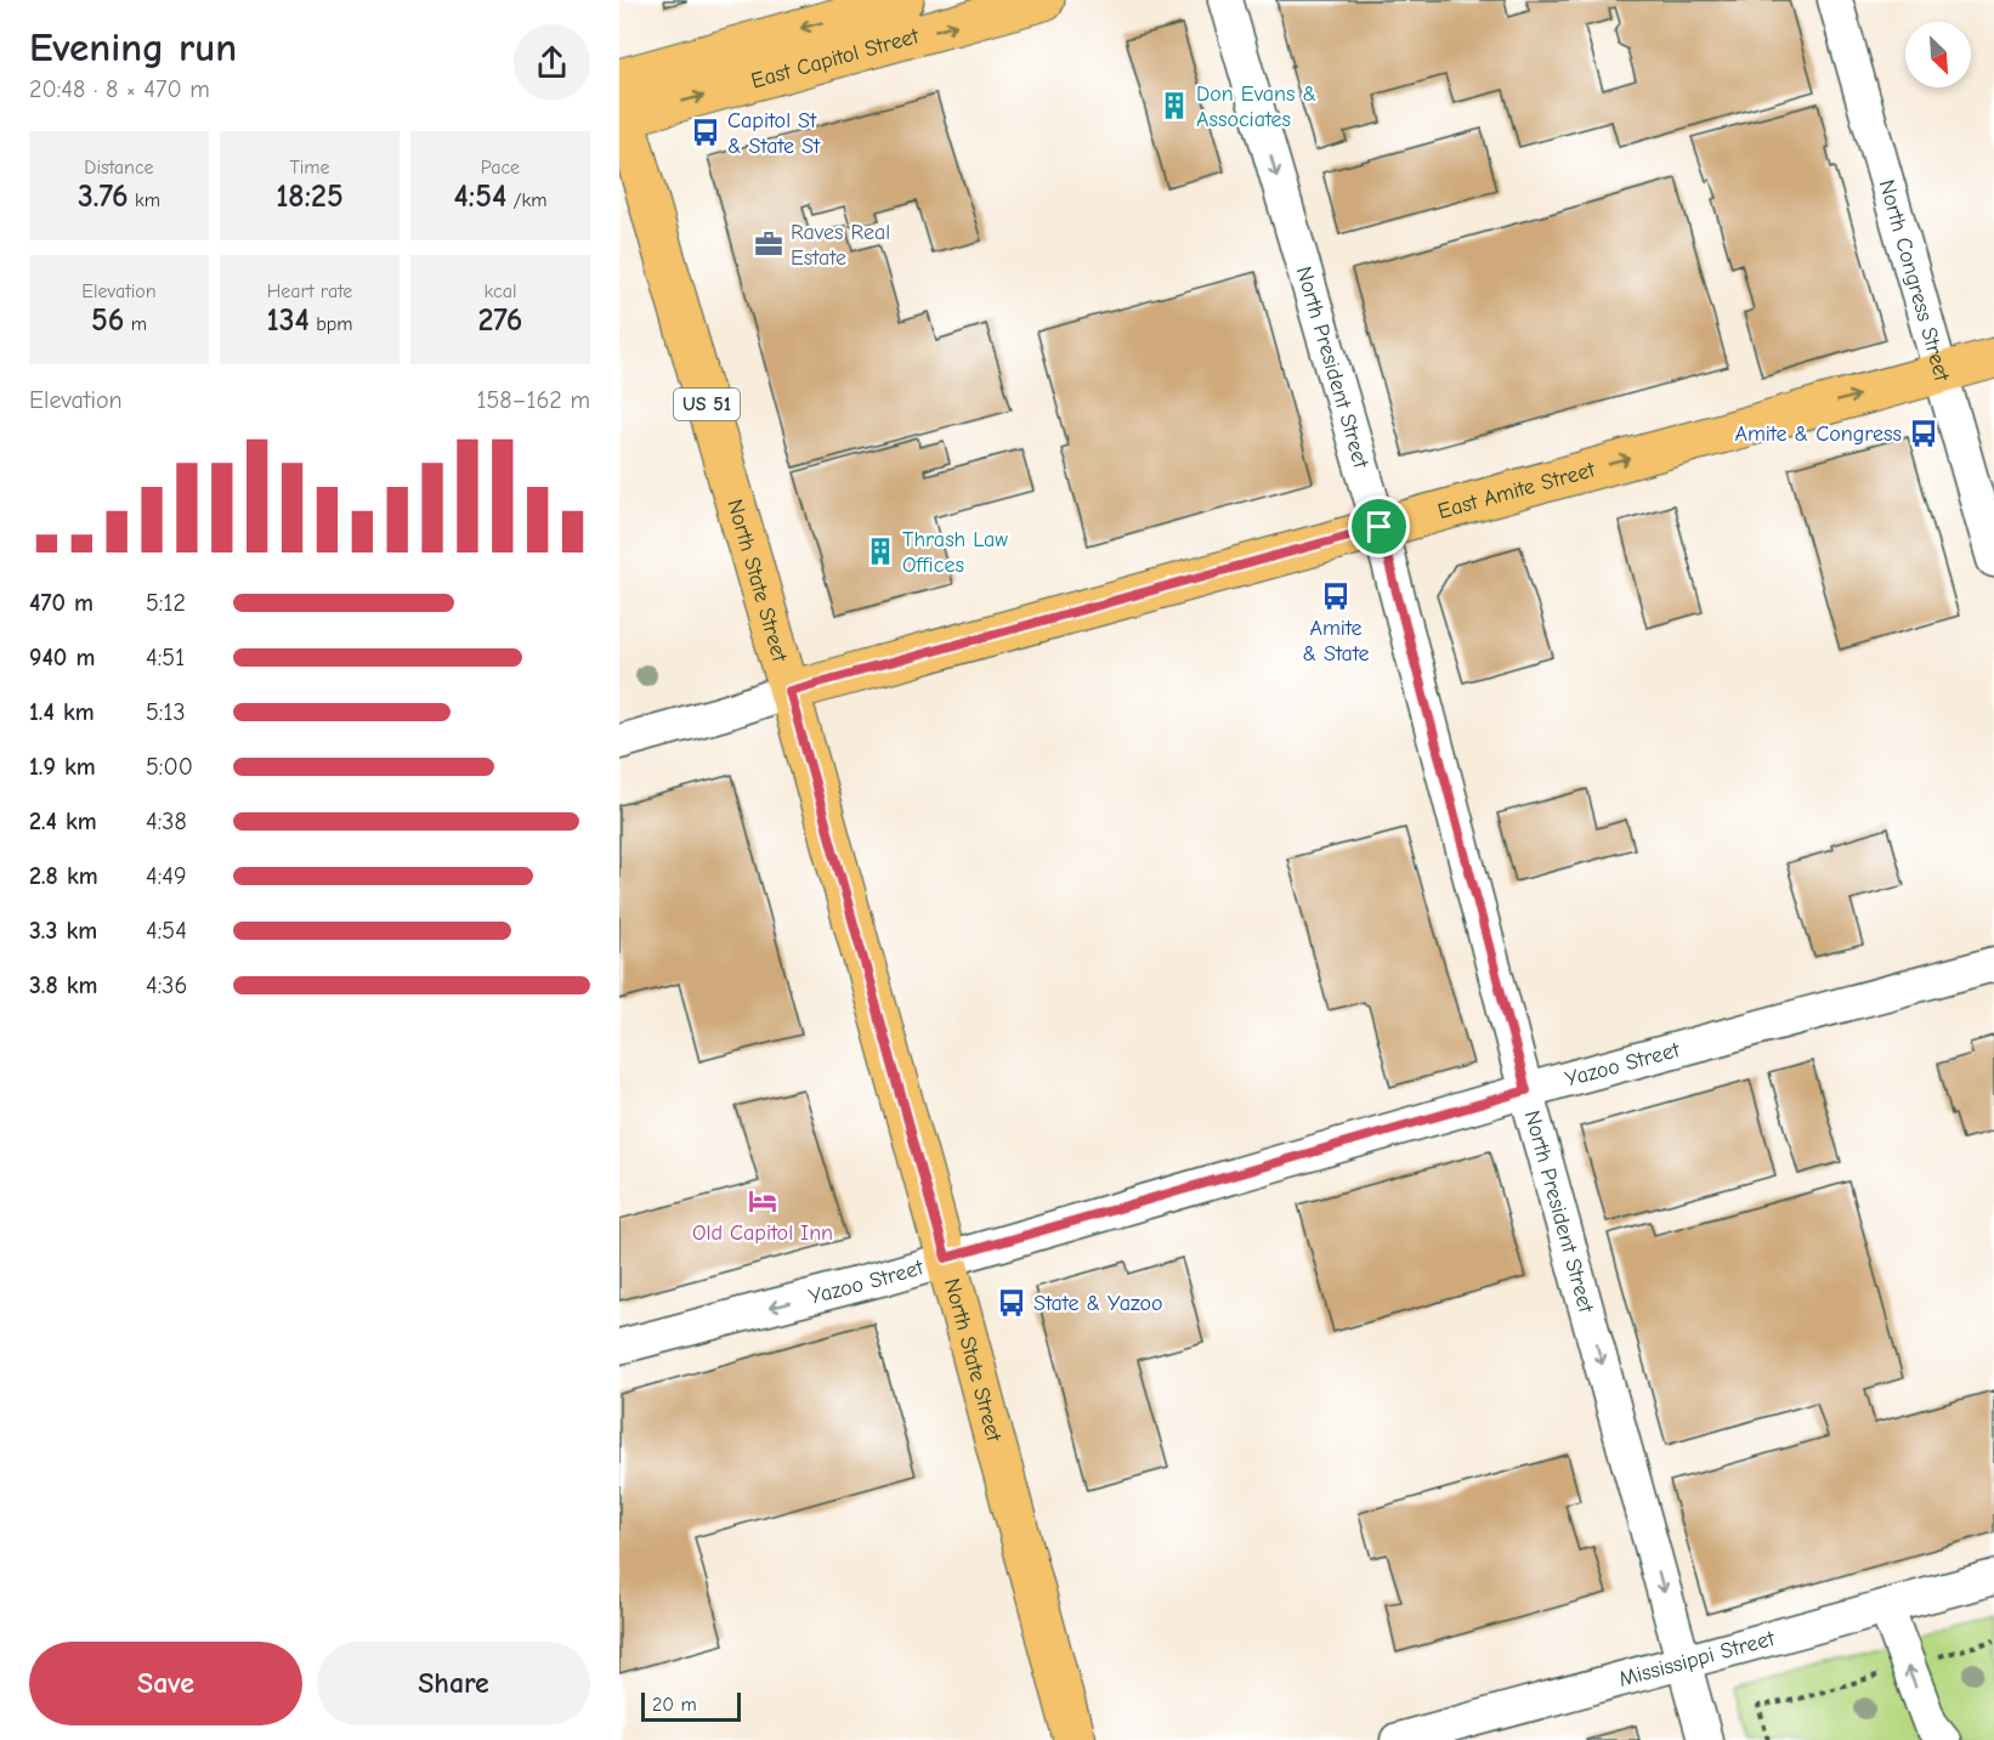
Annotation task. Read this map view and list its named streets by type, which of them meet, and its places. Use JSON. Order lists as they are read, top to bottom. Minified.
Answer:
{"streets":{"main road":["East Capitol Street","US 51","East Amite Street","North State Street"],"street":["North Congress Street","North President Street","Yazoo Street","Mississippi Street"]},"crossings":[["East Capitol Street","North State Street"],["North Congress Street","East Amite Street"],["North President Street","East Amite Street"],["North President Street","Yazoo Street"],["North President Street","Mississippi Street"],["East Amite Street","North State Street"],["North State Street","Yazoo Street"]],"one_way":["North President Street","East Amite Street"],"places":{"building":["Don Evans & Associates","Thrash Law Offices"],"bus stop":["Capitol St & State St","Amite & Congress","Amite & State","State & Yazoo"],"office":["Raves Real Estate"],"hotel":["Old Capitol Inn"]},"scale_bar":"20 m","north":"bottom right","page":{"heading":["Evening run","20:48 · 8 × 470 m"],"stats":[["Distance","3.76 km"],["Time","18:25"],["Pace","4:54 /km"],["Elevation","56 m"],["Heart rate","134 bpm"],["kcal","276"]],"chart":["Elevation","158–162 m"],"list":[{"name":"470 m","note":"5:12"},{"name":"940 m","note":"4:51"},{"name":"1.4 km","note":"5:13"},{"name":"1.9 km","note":"5:00"},{"name":"2.4 km","note":"4:38"},{"name":"2.8 km","note":"4:49"},{"name":"3.3 km","note":"4:54"},{"name":"3.8 km","note":"4:36"}],"buttons":["Save","Share"],"scale":"20 m"}}
